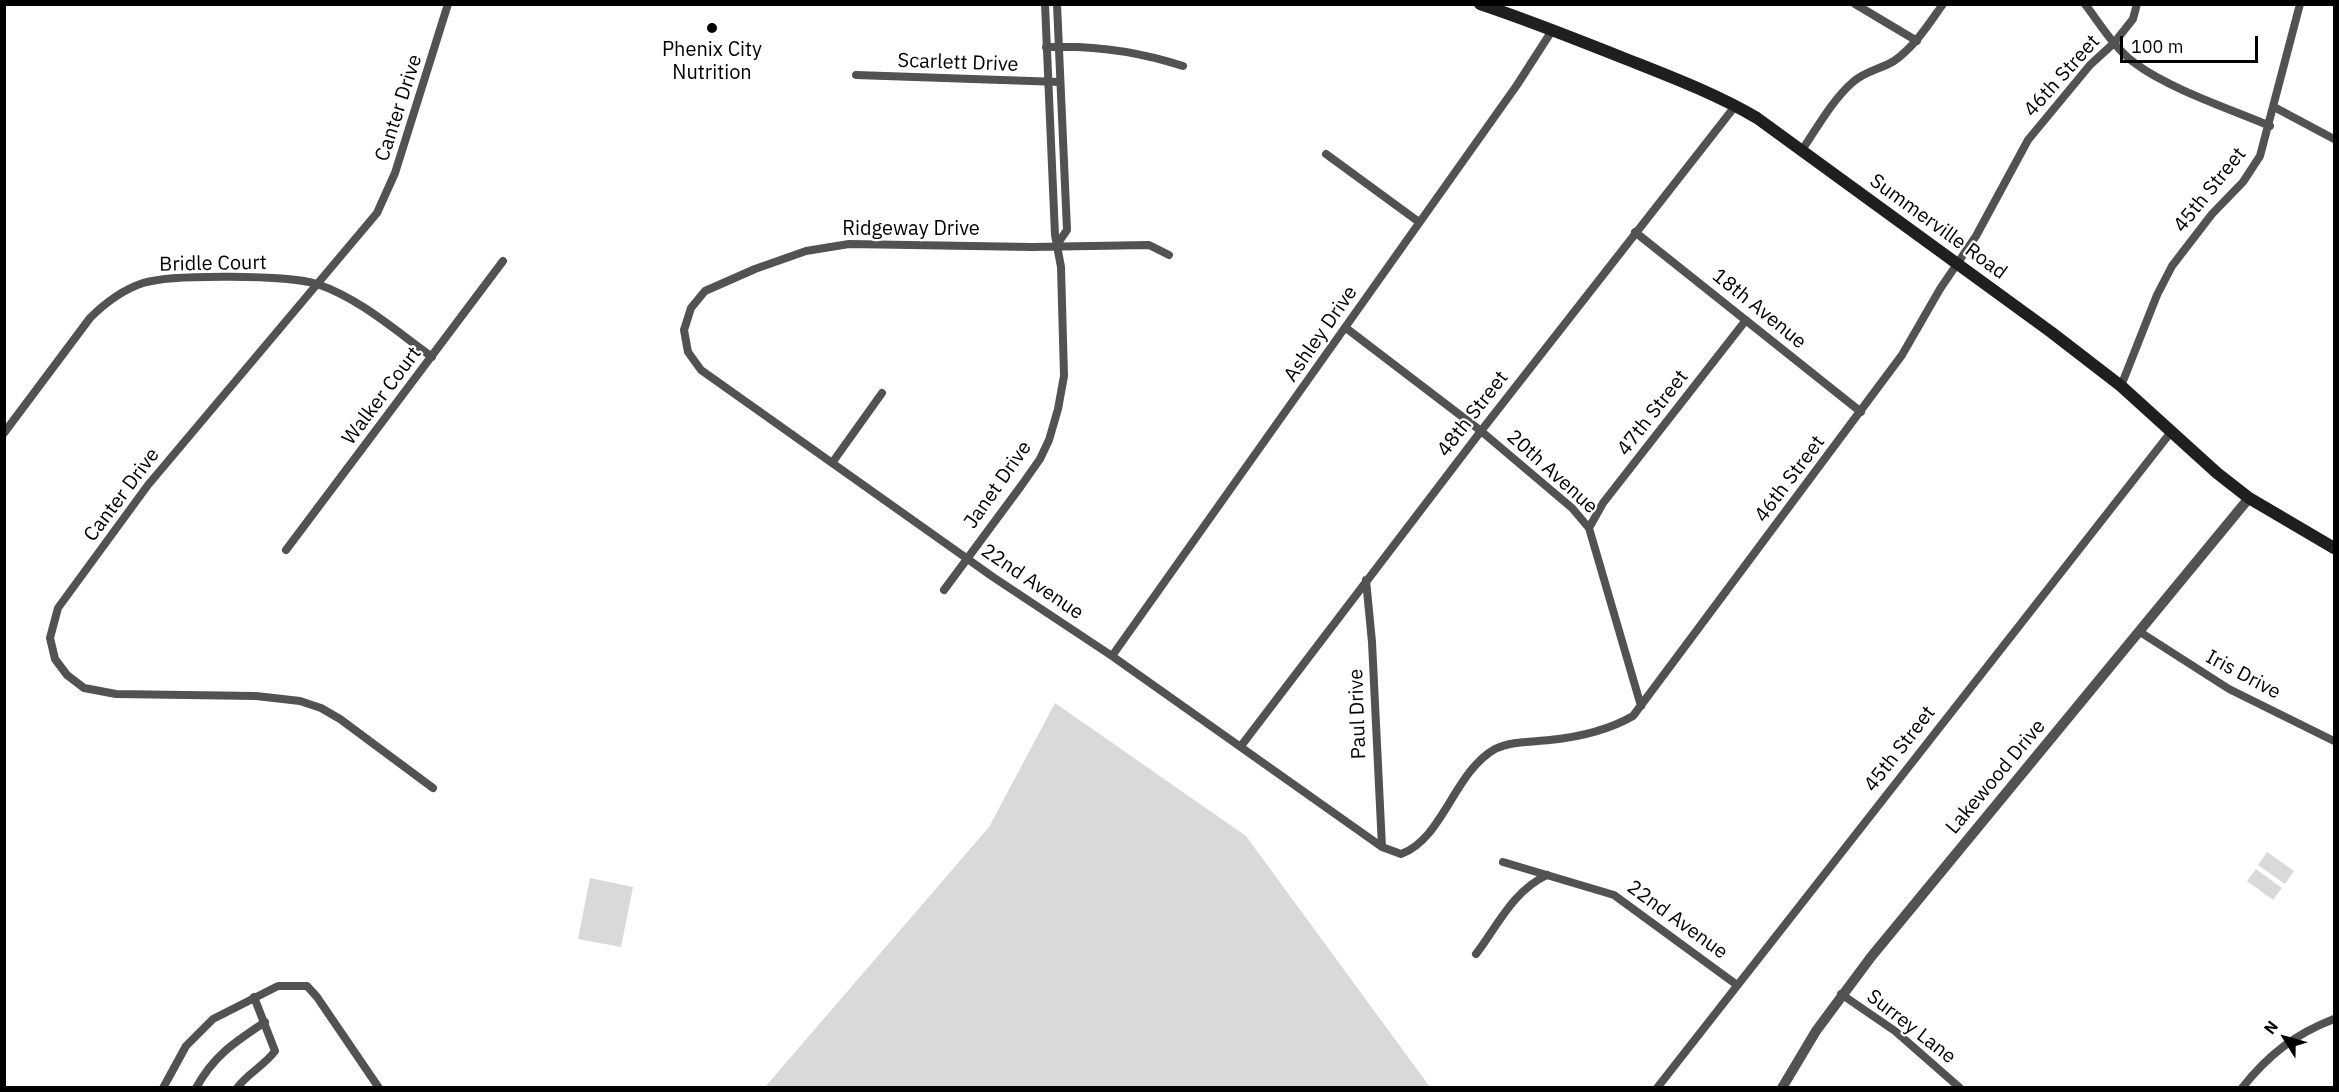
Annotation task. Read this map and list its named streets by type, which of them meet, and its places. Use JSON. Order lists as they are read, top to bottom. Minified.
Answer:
{"streets":{"main road":["Summerville Road"],"street":["Scarlett Drive","46th Street","Canter Drive","45th Street","Ridgeway Drive","Bridle Court","18th Avenue","Ashley Drive","Walker Court","47th Street","48th Street","20th Avenue","Janet Drive","22nd Avenue","Iris Drive","Paul Drive","Lakewood Drive","Surrey Lane"]},"crossings":[["Scarlett Drive","Janet Drive"],["46th Street","Summerville Road"],["46th Street","18th Avenue"],["46th Street","20th Avenue"],["46th Street","22nd Avenue"],["46th Street","Paul Drive"],["Canter Drive","Bridle Court"],["45th Street","Summerville Road"],["45th Street","22nd Avenue"],["Summerville Road","Ashley Drive"],["Summerville Road","48th Street"],["Summerville Road","Lakewood Drive"],["Ridgeway Drive","Janet Drive"],["Ridgeway Drive","22nd Avenue"],["Bridle Court","Walker Court"],["18th Avenue","47th Street"],["18th Avenue","48th Street"],["Ashley Drive","20th Avenue"],["Ashley Drive","22nd Avenue"],["47th Street","20th Avenue"],["48th Street","20th Avenue"],["48th Street","22nd Avenue"],["48th Street","Paul Drive"],["Janet Drive","22nd Avenue"],["22nd Avenue","Paul Drive"],["Iris Drive","Lakewood Drive"],["Lakewood Drive","Surrey Lane"]],"places":["Phenix City Nutrition"],"scale_bar":"100 m","north":"top left"}
